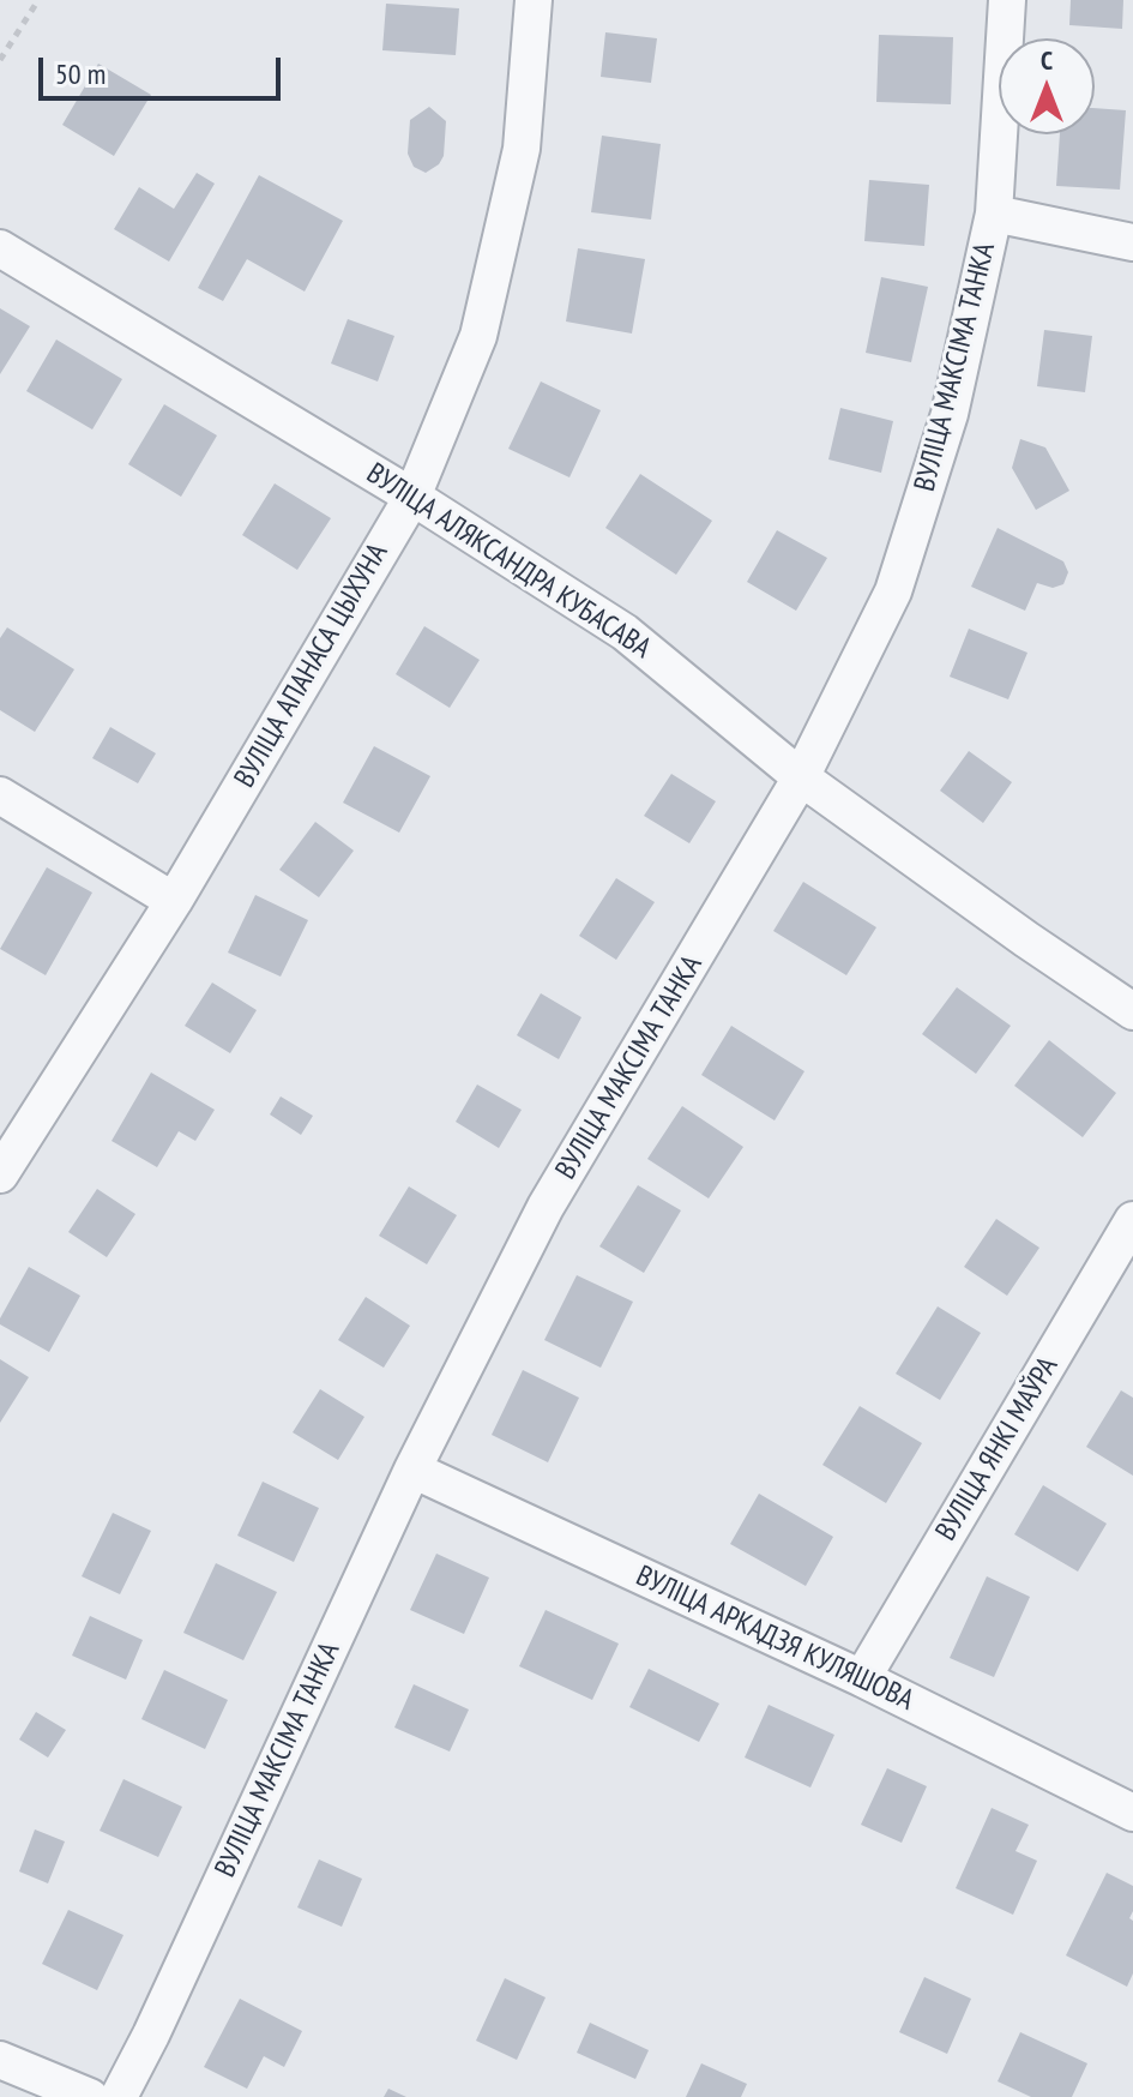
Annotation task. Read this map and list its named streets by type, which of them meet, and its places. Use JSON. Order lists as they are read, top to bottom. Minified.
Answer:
{"streets":{"street":["ВУЛІЦА МАКСІМА ТАНКА","ВУЛІЦА АЛЯКСАНДРА КУБАСАВА","ВУЛІЦА АПАНАСА ЦЫХУНА","ВУЛІЦА ЯНКІ МАЎРА","ВУЛІЦА АРКАДЗЯ КУЛЯШОВА"]},"crossings":[["ВУЛІЦА МАКСІМА ТАНКА","ВУЛІЦА АЛЯКСАНДРА КУБАСАВА"],["ВУЛІЦА МАКСІМА ТАНКА","ВУЛІЦА АРКАДЗЯ КУЛЯШОВА"],["ВУЛІЦА АЛЯКСАНДРА КУБАСАВА","ВУЛІЦА АПАНАСА ЦЫХУНА"],["ВУЛІЦА ЯНКІ МАЎРА","ВУЛІЦА АРКАДЗЯ КУЛЯШОВА"]],"scale_bar":"50 m","north":"top"}
